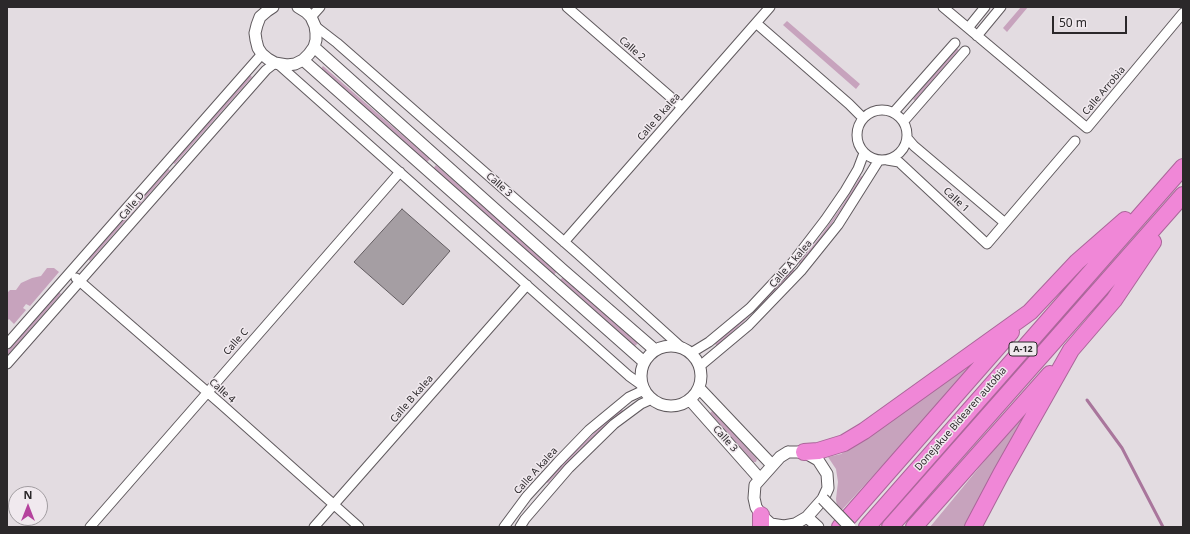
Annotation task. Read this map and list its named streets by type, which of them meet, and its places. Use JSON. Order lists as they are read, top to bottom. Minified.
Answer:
{"streets":{"highway":["A-12","Donejakue Bidearen autobia"],"street":["Calle 2","Calle Arrobia","Calle B kalea","Calle 3","Calle 1","Calle D","Calle A kalea","Calle C","Calle 4"]},"crossings":[["Calle 2","Calle B kalea"],["Calle B kalea","Calle 3"],["Calle B kalea","Calle 4"],["Calle 3","Calle A kalea"],["Calle 1","Calle A kalea"],["Calle D","Calle 4"],["Calle C","Calle 4"]],"scale_bar":"50 m","north":"top"}
